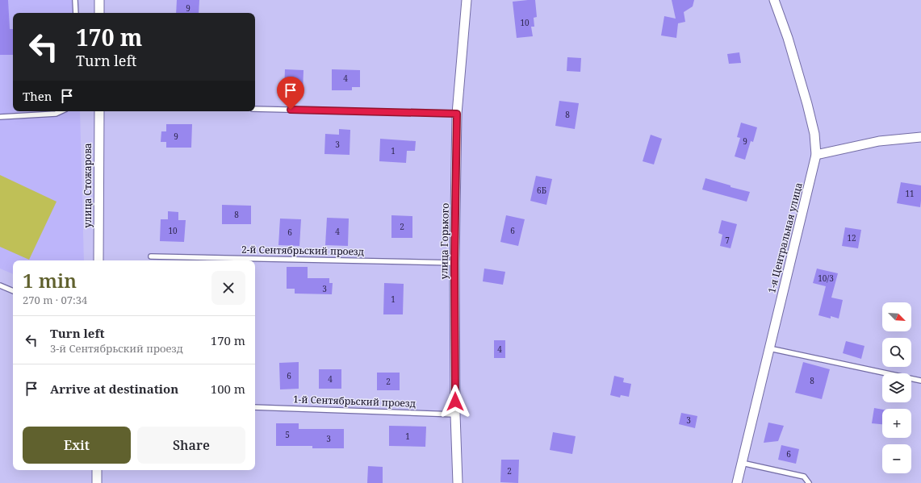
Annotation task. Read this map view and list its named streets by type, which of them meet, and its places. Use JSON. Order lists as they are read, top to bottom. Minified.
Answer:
{"streets":{"street":["улица Стожарова","1-я Центральная улица","улица Горького"],"lane":["2-й Сентябрьский проезд","1-й Сентябрьский проезд"]},"crossings":[["улица Горького","2-й Сентябрьский проезд"],["улица Горького","1-й Сентябрьский проезд"]],"house_numbers":["9","10","4","8","9","9","3","1","6Б","11","8","2","10","6","4","6","12","7","10/3","3","1","4","6","4","8","2","3","5","1","3","6","2"],"north":"bottom right","page":{"turn":["170 m","Turn left"],"then":"Then","heading":["1 min","270 m · 07:34"],"map_buttons":["+","−"],"list":[{"name":"Turn left","note":"3-й Сентябрьский проезд","value":"170 m"},{"name":"Arrive at destination","value":"100 m"}],"buttons":["Exit","Share"]}}
